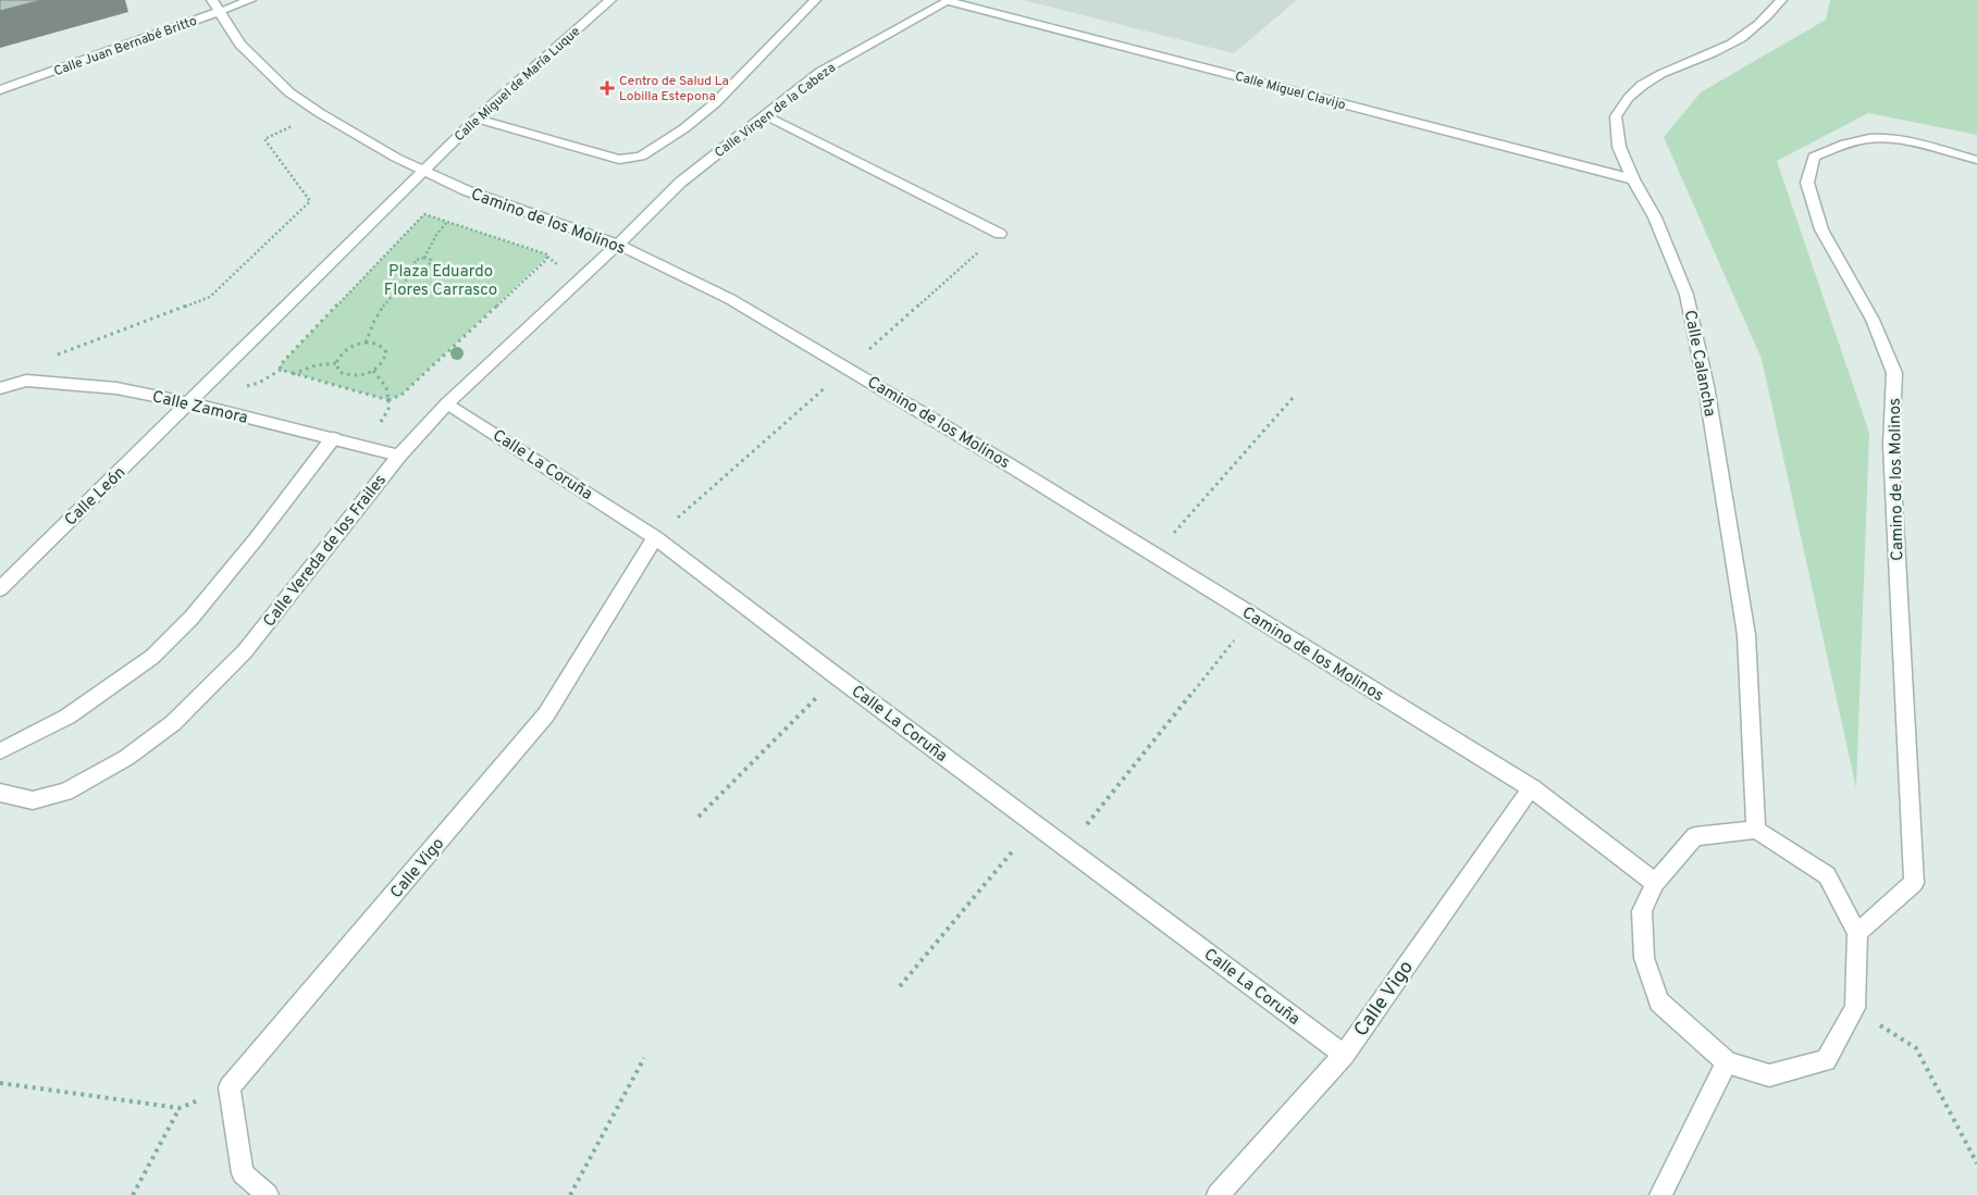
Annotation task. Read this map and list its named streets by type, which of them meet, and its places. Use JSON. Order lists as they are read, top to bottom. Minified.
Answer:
{"streets":{"street":["Calle Juan Bernabé Britto","Calle Miguel de María Luque","Calle Miguel Clavijo","Calle Virgen de la Cabeza","Camino de los Molinos","Calle Calancha","Calle Zamora","Calle La Coruña","Calle León","Calle Vereda de los Frailes","Calle Vigo"]},"crossings":[["Calle Juan Bernabé Britto","Camino de los Molinos"],["Calle Miguel de María Luque","Camino de los Molinos"],["Calle Miguel Clavijo","Calle Virgen de la Cabeza"],["Calle Miguel Clavijo","Calle Calancha"],["Calle Virgen de la Cabeza","Camino de los Molinos"],["Calle Virgen de la Cabeza","Calle Vereda de los Frailes"],["Camino de los Molinos","Calle Vereda de los Frailes"],["Camino de los Molinos","Calle Vigo"],["Calle Zamora","Calle León"],["Calle Zamora","Calle Vereda de los Frailes"],["Calle La Coruña","Calle Vereda de los Frailes"],["Calle La Coruña","Calle Vigo"]],"parks":["Plaza Eduardo Flores Carrasco"],"places":{"health":["Centro de Salud La Lobilla Estepona"]}}
